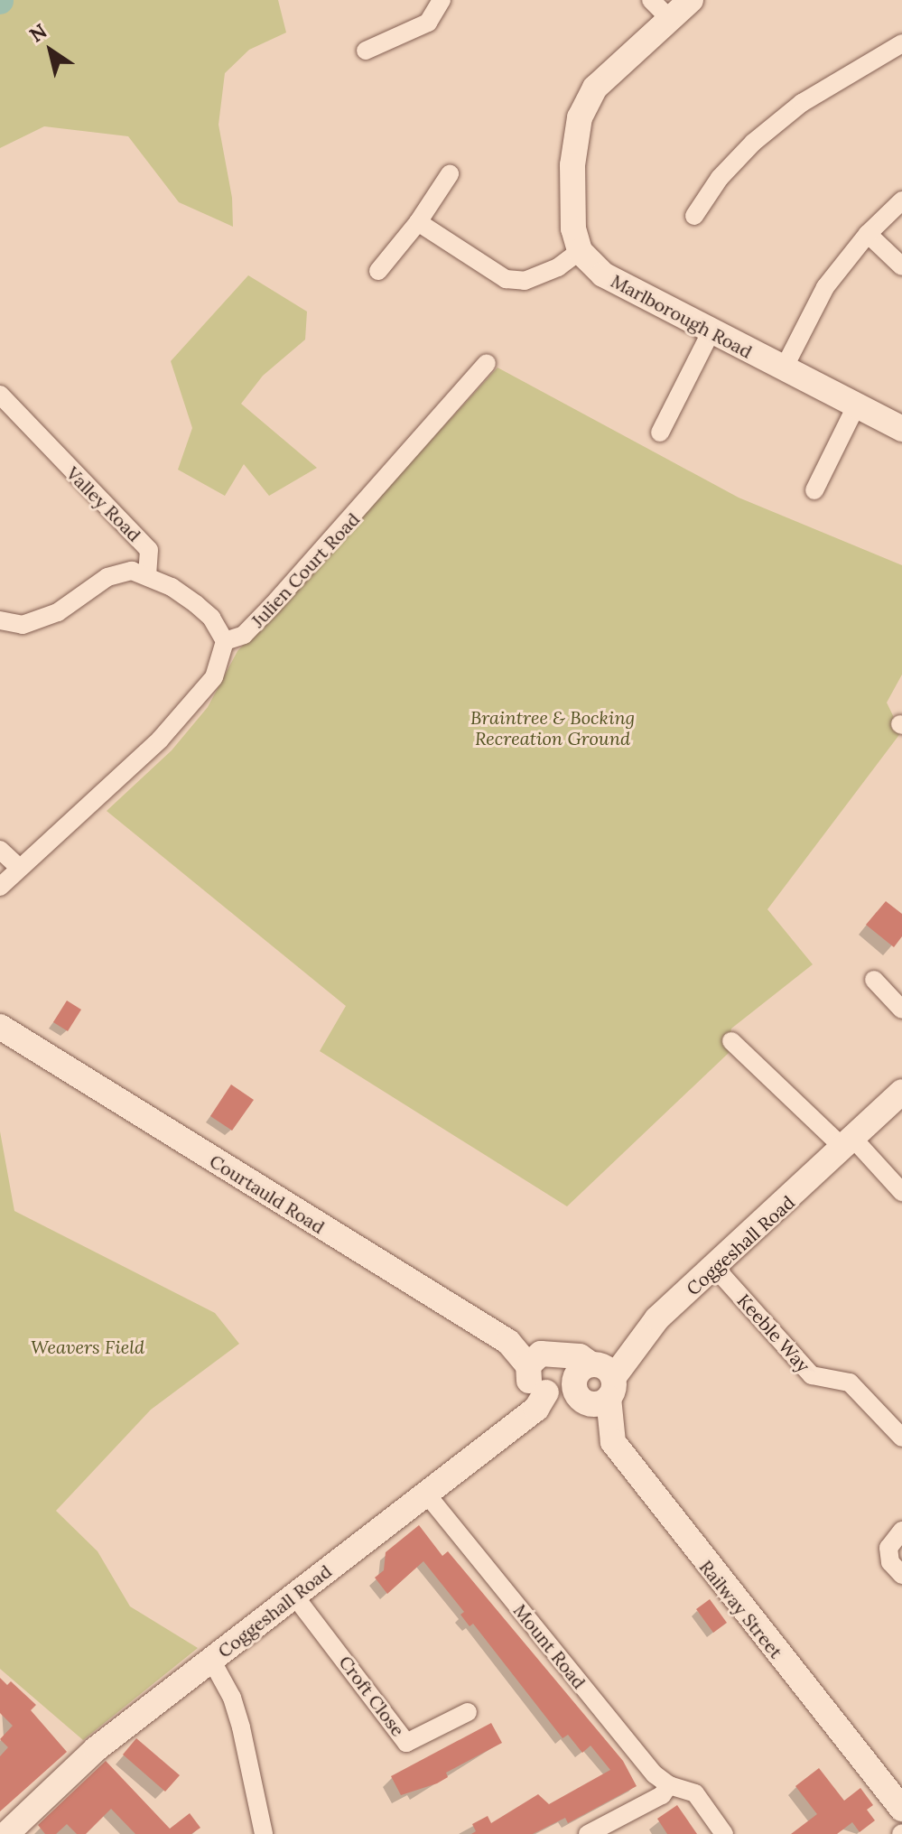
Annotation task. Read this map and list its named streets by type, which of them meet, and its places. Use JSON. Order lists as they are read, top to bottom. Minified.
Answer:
{"streets":{"main road":["Marlborough Road","Courtauld Road","Coggeshall Road","Railway Street"],"street":["Valley Road","Julien Court Road","Keeble Way","Mount Road","Croft Close"]},"crossings":[["Courtauld Road","Coggeshall Road"],["Coggeshall Road","Keeble Way"],["Coggeshall Road","Mount Road"],["Coggeshall Road","Croft Close"]],"parks":["Braintree & Bocking Recreation Ground","Weavers Field"],"north":"top left"}
